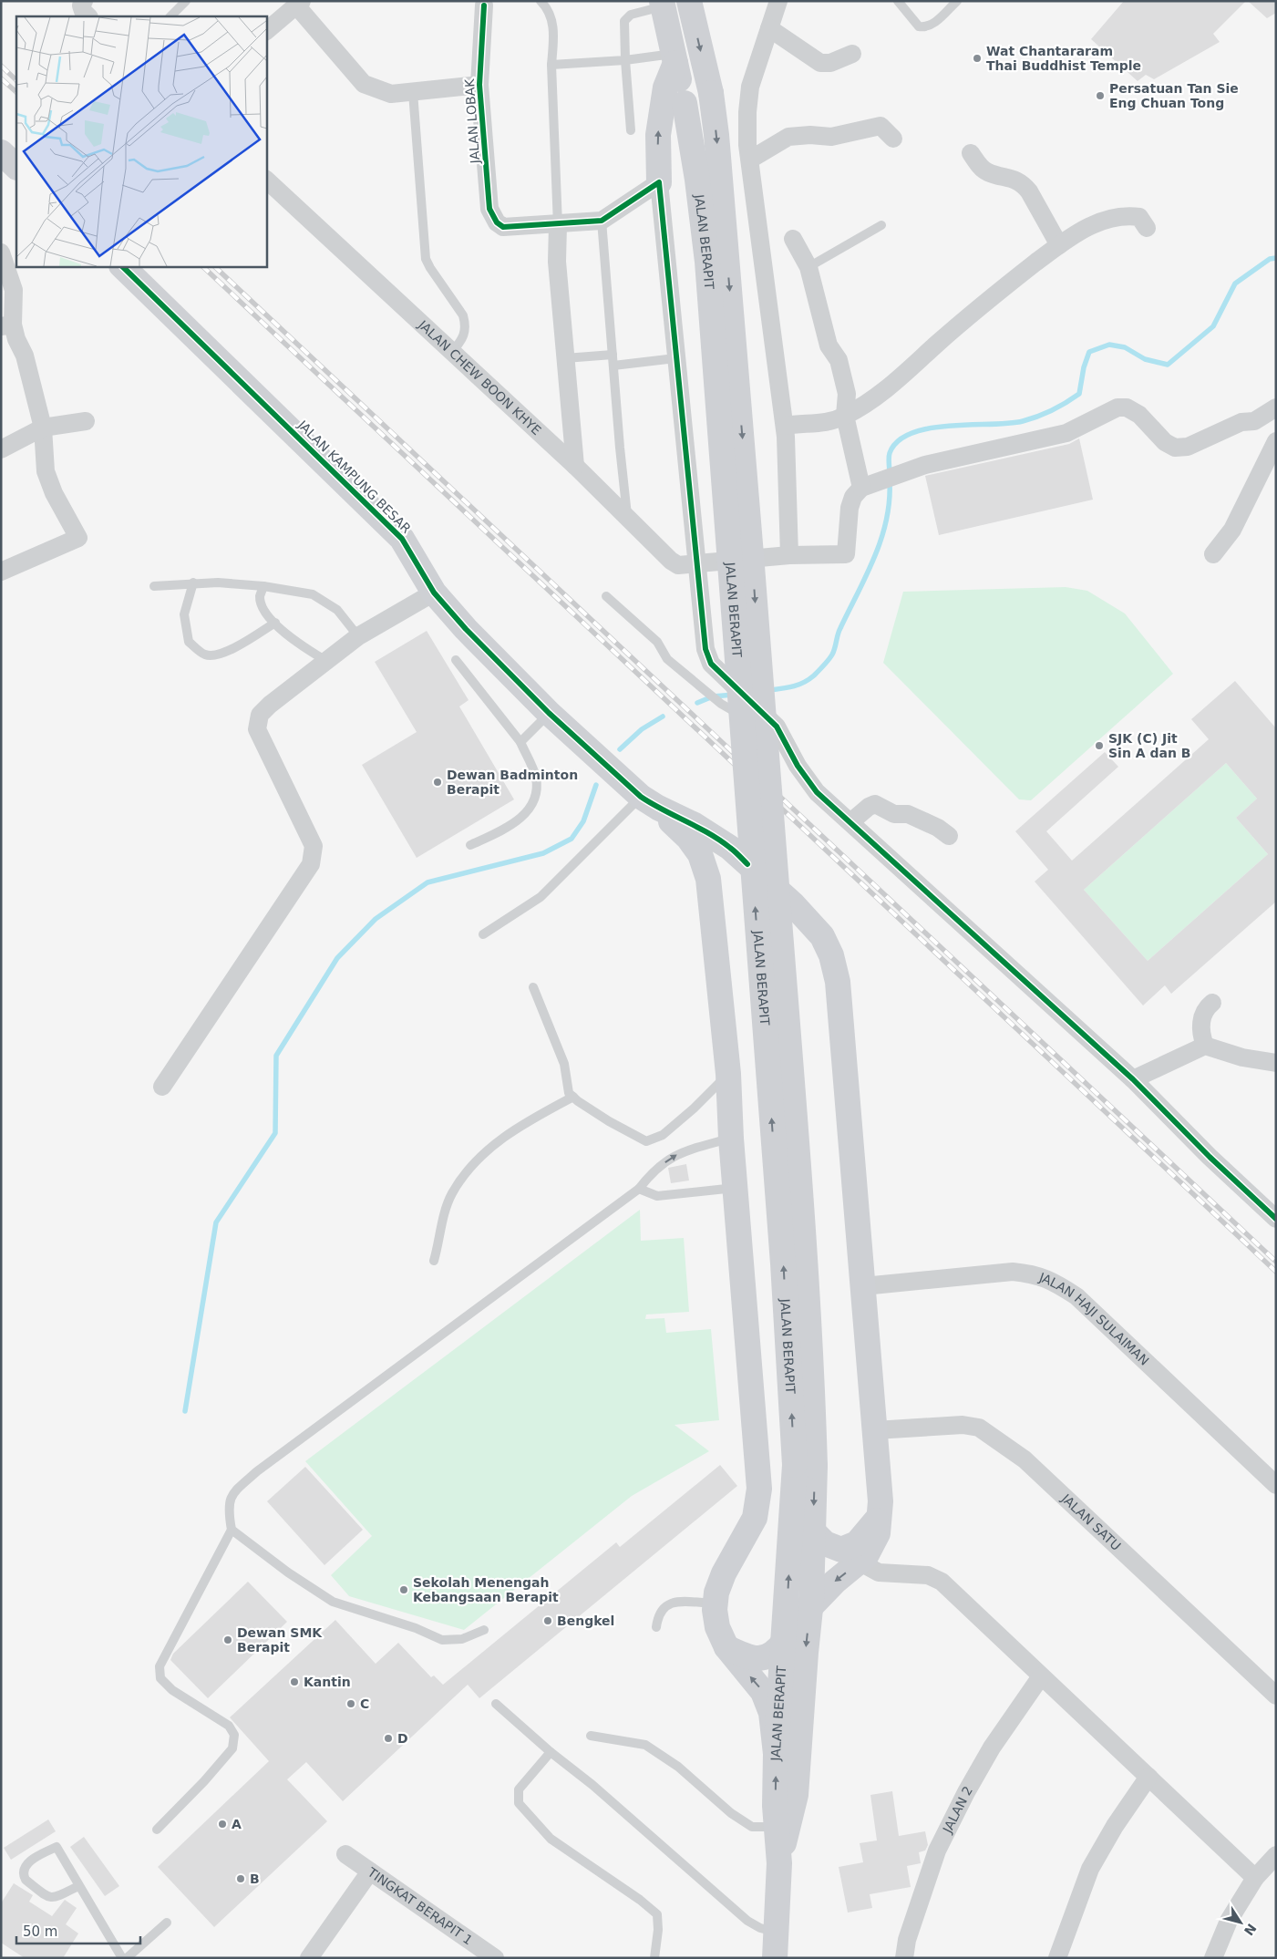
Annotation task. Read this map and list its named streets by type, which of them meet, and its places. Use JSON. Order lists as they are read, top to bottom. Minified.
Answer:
{"streets":{"main road":["JALAN BERAPIT","JALAN KAMPUNG BESAR"],"street":["JALAN LOBAK","JALAN CHEW BOON KHYE","JALAN HAJI SULAIMAN","JALAN SATU","JALAN 2","TINGKAT BERAPIT 1"]},"places":["Wat Chantararam Thai Buddhist Temple","Persatuan Tan Sie Eng Chuan Tong","SJK (C) Jit Sin A dan B","Dewan Badminton Berapit","Sekolah Menengah Kebangsaan Berapit","Bengkel","Dewan SMK Berapit","Kantin","C","D","A","B"],"scale_bar":"50 m","north":"bottom right"}
